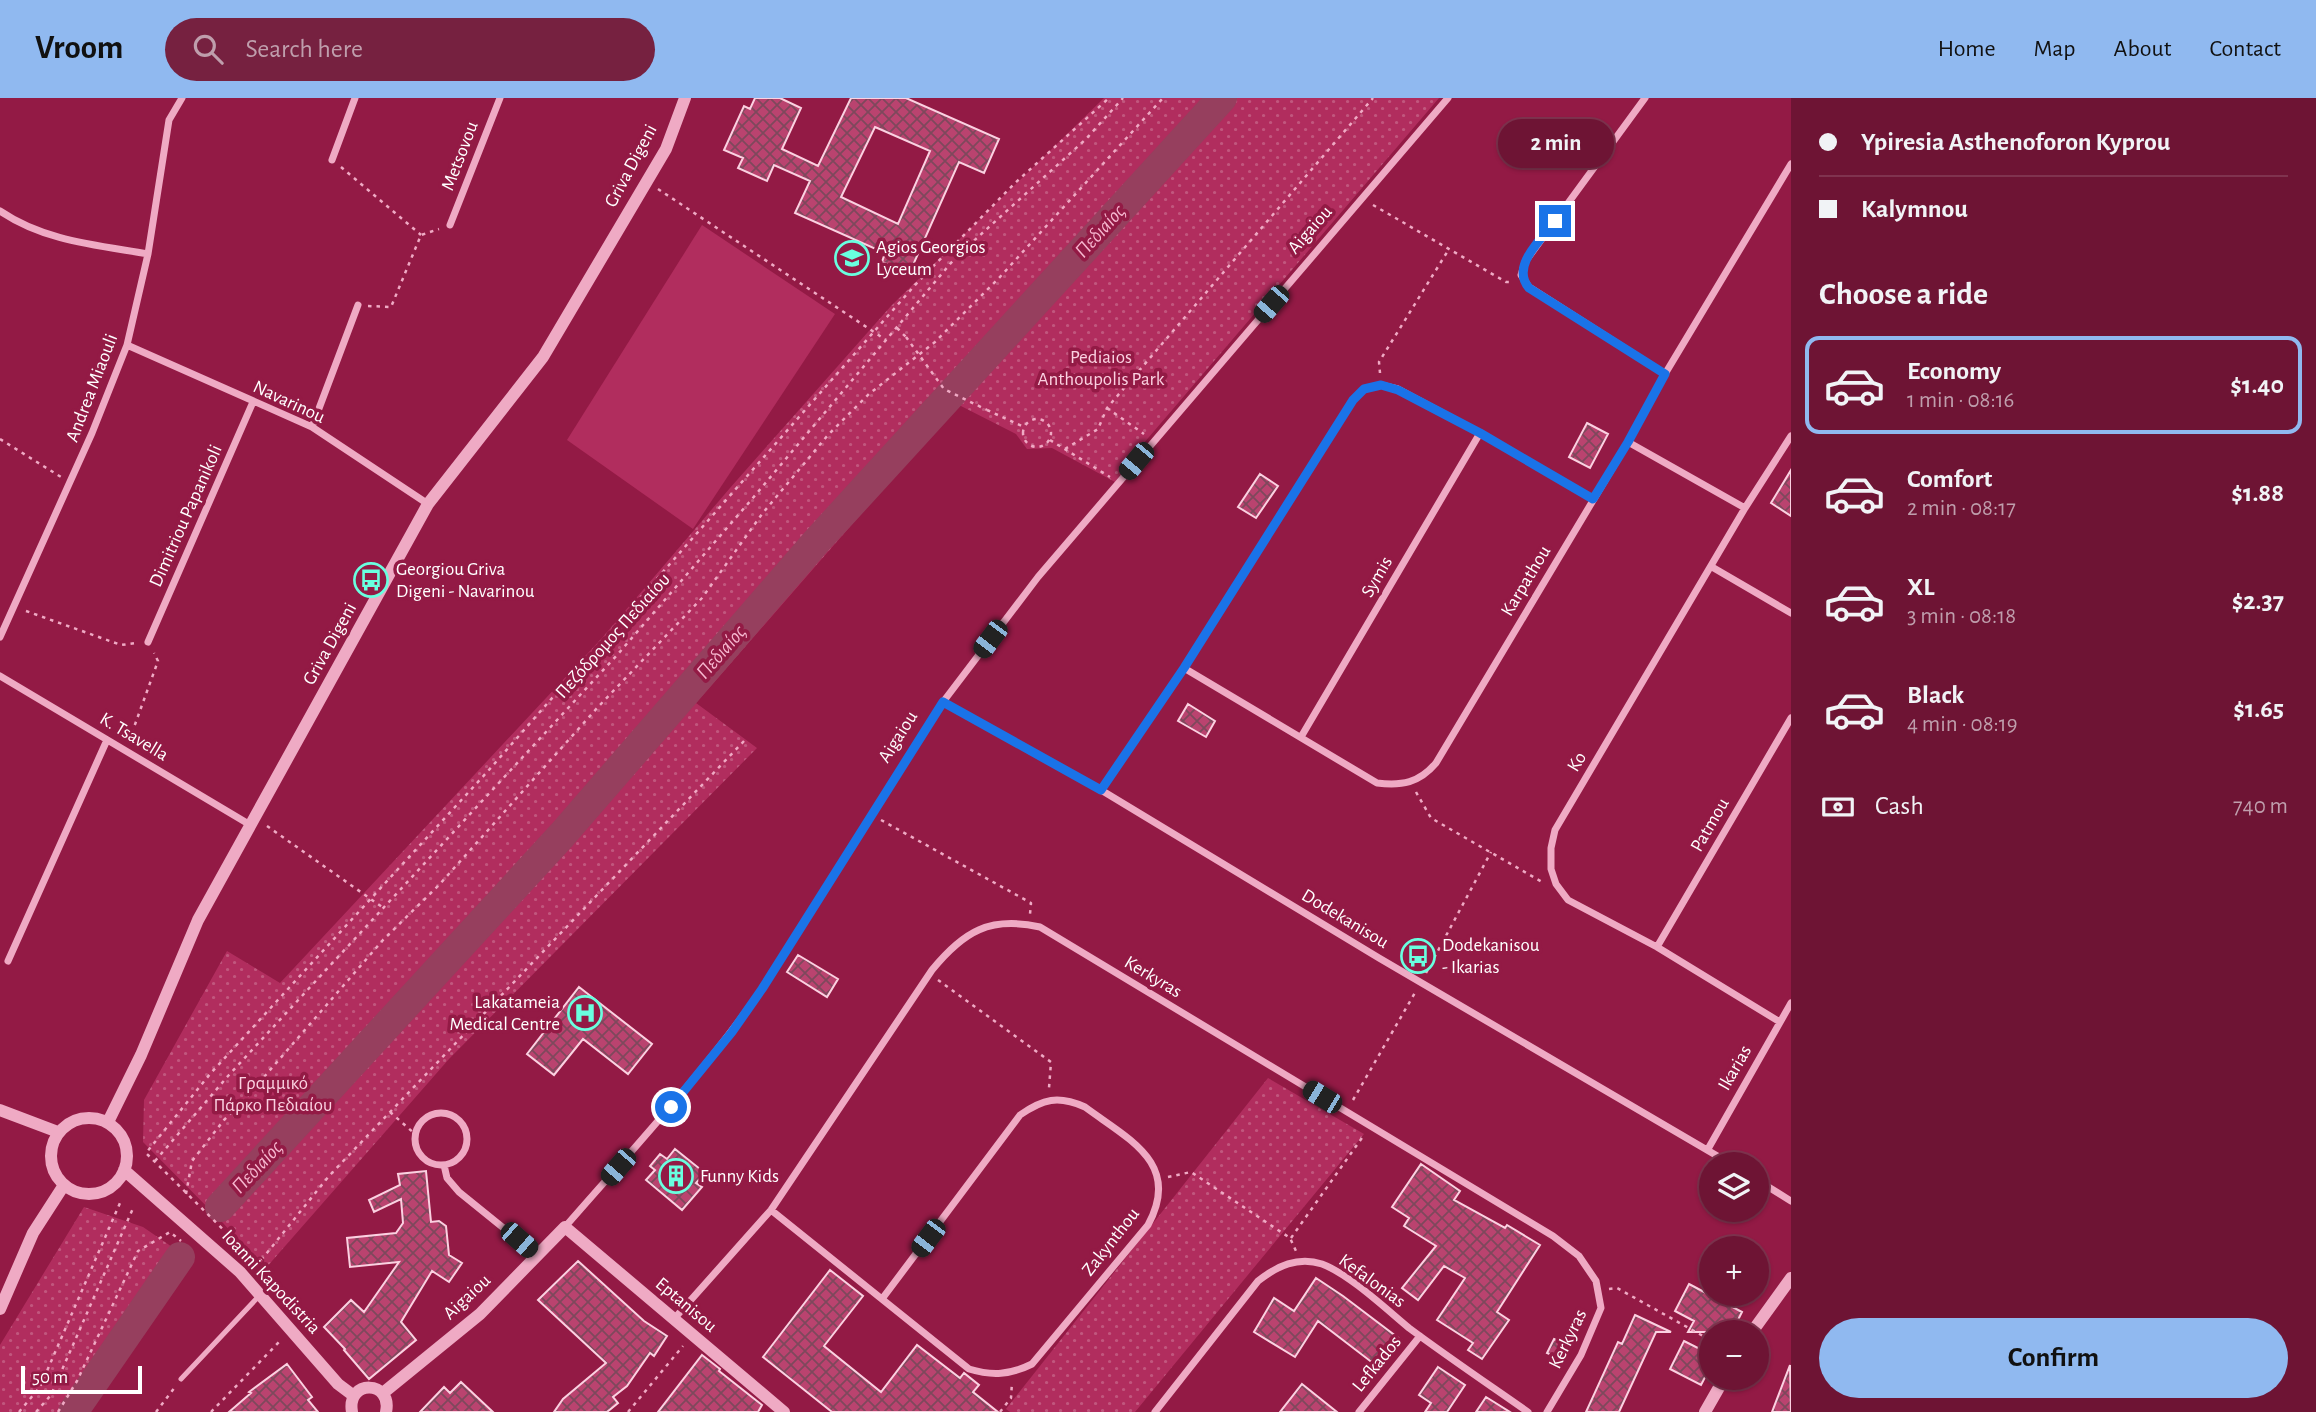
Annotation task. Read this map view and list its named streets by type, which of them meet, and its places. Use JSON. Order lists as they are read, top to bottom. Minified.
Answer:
{"streets":{"street":["Metsovou","Griva Digeni","Aigaiou","Andrea Miaouli","Navarinou","Dimitriou Papanikoli","Symis","Karpathou","K. Tsavella","Ko","Patmou","Dodekanisou","Kerkyras","Ikarias","Zakynthou","Kefalonias","Ioanni Kapodistria","Eptanisou","Lefkados"],"path":["Πεζόδρομος Πεδιαίου"]},"crossings":[["Griva Digeni","Navarinou"],["Griva Digeni","K. Tsavella"],["Griva Digeni","Ioanni Kapodistria"],["Aigaiou","Dodekanisou"],["Aigaiou","Eptanisou"],["Andrea Miaouli","Navarinou"],["Navarinou","Dimitriou Papanikoli"],["Dodekanisou","Ikarias"],["Kerkyras","Eptanisou"],["Kefalonias","Lefkados"]],"water":["Πεδιαίος"],"parks":["Pediaios Anthoupolis Park","Γραμμικό Πάρκο Πεδιαίου"],"places":{"school or university":["Agios Georgios Lyceum"],"bus stop":["Georgiou Griva Digeni - Navarinou","Dodekanisou - Ikarias"],"hospital":["Lakatameia Medical Centre"],"building":["Funny Kids"]},"scale_bar":"50 m","page":{"header":"Vroom","search":"Search here","nav":["Home","Map","About","Contact"],"banner":["Ypiresia Asthenoforon Kyprou","Kalymnou"],"bubble":"2 min","heading":"Choose a ride","list":[{"name":"Economy","note":"1 min · 08:16","value":"$1.40"},{"name":"Comfort","note":"2 min · 08:17","value":"$1.88"},{"name":"XL","note":"3 min · 08:18","value":"$2.37"},{"name":"Black","note":"4 min · 08:19","value":"$1.65"}],"pay":["Cash","740 m"],"map_buttons":["+","−"],"buttons":"Confirm","scale":"50 m"}}
